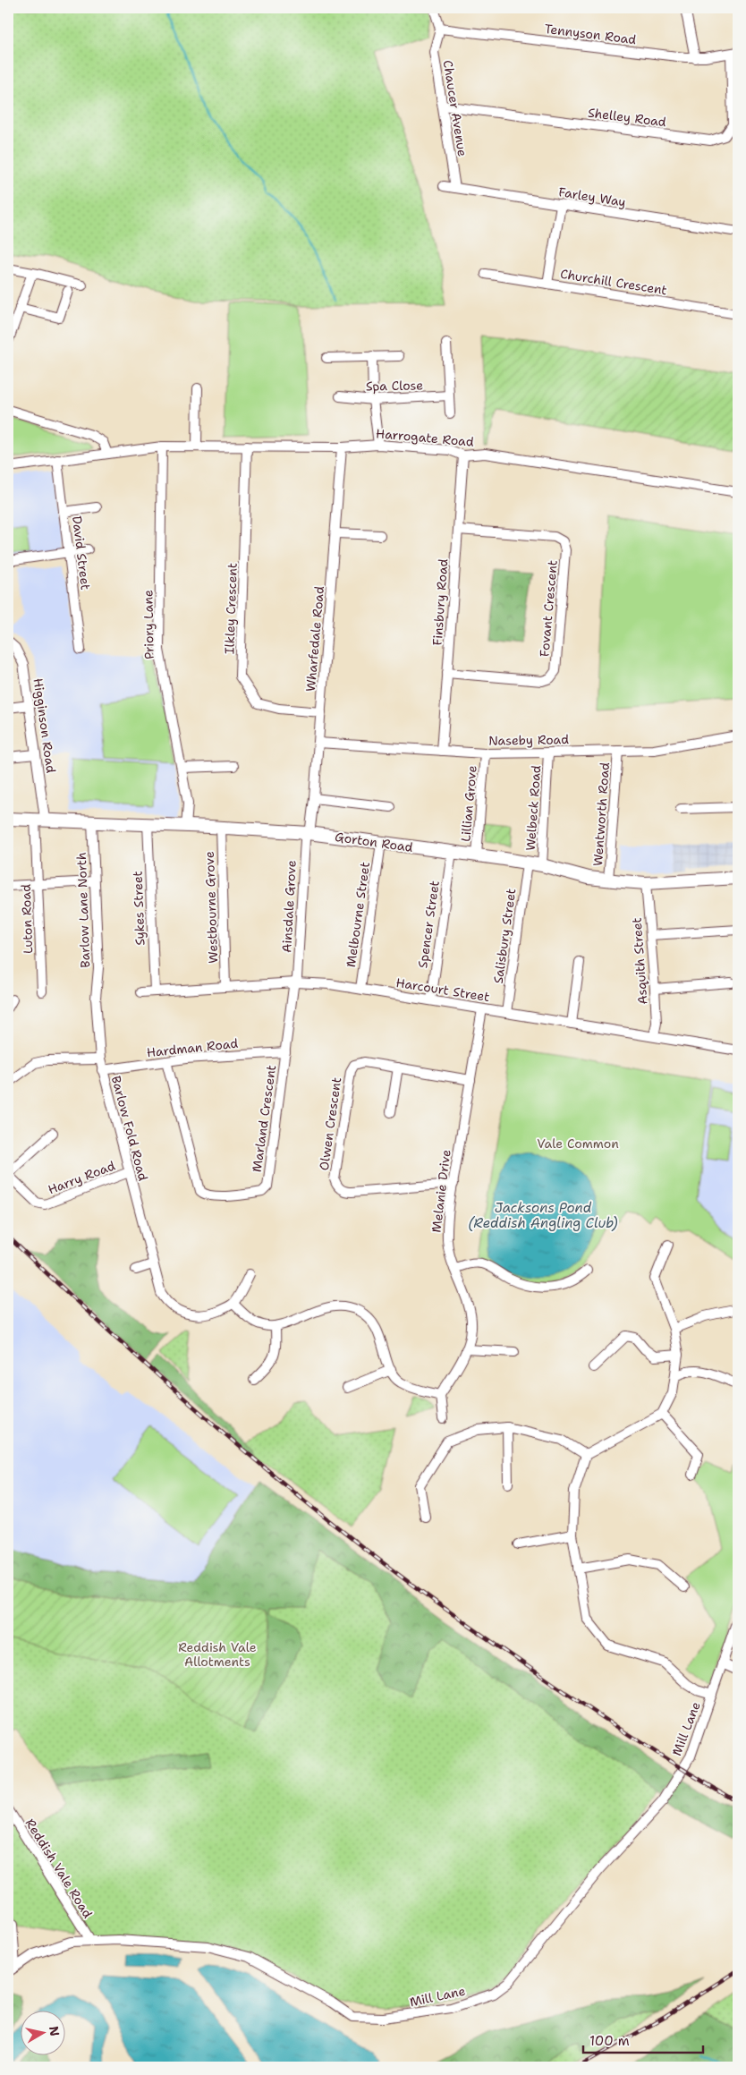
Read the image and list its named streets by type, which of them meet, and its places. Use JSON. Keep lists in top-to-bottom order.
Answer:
{
  "streets": {
    "main road": ["Gorton Road"],
    "street": [
      "Tennyson Road",
      "Chaucer Avenue",
      "Shelley Road",
      "Farley Way",
      "Churchill Crescent",
      "Spa Close",
      "Harrogate Road",
      "David Street",
      "Finsbury Road",
      "Ilkley Crescent",
      "Fovant Crescent",
      "Priory Lane",
      "Wharfedale Road",
      "Higginson Road",
      "Naseby Road",
      "Lillian Grove",
      "Welbeck Road",
      "Wentworth Road",
      "Ainsdale Grove",
      "Westbourne Grove",
      "Sykes Street",
      "Barlow Lane North",
      "Melbourne Street",
      "Luton Road",
      "Spencer Street",
      "Salisbury Street",
      "Asquith Street",
      "Harcourt Street",
      "Hardman Road",
      "Marland Crescent",
      "Olwen Crescent",
      "Barlow Fold Road",
      "Harry Road",
      "Melanie Drive",
      "Mill Lane",
      "Reddish Vale Road"
    ]
  },
  "crossings": [
    ["Tennyson Road", "Chaucer Avenue"],
    ["Tennyson Road", "Shelley Road"],
    ["Chaucer Avenue", "Shelley Road"],
    ["Chaucer Avenue", "Farley Way"],
    ["Harrogate Road", "David Street"],
    ["Harrogate Road", "Finsbury Road"],
    ["Harrogate Road", "Ilkley Crescent"],
    ["Harrogate Road", "Priory Lane"],
    ["Harrogate Road", "Wharfedale Road"],
    ["Finsbury Road", "Fovant Crescent"],
    ["Finsbury Road", "Naseby Road"],
    ["Ilkley Crescent", "Wharfedale Road"],
    ["Priory Lane", "Gorton Road"],
    ["Wharfedale Road", "Naseby Road"],
    ["Wharfedale Road", "Gorton Road"],
    ["Wharfedale Road", "Ainsdale Grove"],
    ["Higginson Road", "Gorton Road"],
    ["Higginson Road", "Luton Road"],
    ["Naseby Road", "Lillian Grove"],
    ["Naseby Road", "Welbeck Road"],
    ["Naseby Road", "Wentworth Road"],
    ["Lillian Grove", "Gorton Road"],
    ["Welbeck Road", "Gorton Road"],
    ["Wentworth Road", "Gorton Road"],
    ["Gorton Road", "Ainsdale Grove"],
    ["Gorton Road", "Westbourne Grove"],
    ["Gorton Road", "Sykes Street"],
    ["Gorton Road", "Barlow Lane North"],
    ["Gorton Road", "Melbourne Street"],
    ["Gorton Road", "Luton Road"],
    ["Gorton Road", "Spencer Street"],
    ["Gorton Road", "Salisbury Street"],
    ["Gorton Road", "Asquith Street"],
    ["Ainsdale Grove", "Harcourt Street"],
    ["Ainsdale Grove", "Marland Crescent"],
    ["Westbourne Grove", "Harcourt Street"],
    ["Sykes Street", "Harcourt Street"],
    ["Barlow Lane North", "Barlow Fold Road"],
    ["Melbourne Street", "Harcourt Street"],
    ["Spencer Street", "Harcourt Street"],
    ["Salisbury Street", "Harcourt Street"],
    ["Asquith Street", "Harcourt Street"],
    ["Harcourt Street", "Marland Crescent"],
    ["Harcourt Street", "Melanie Drive"],
    ["Hardman Road", "Marland Crescent"],
    ["Hardman Road", "Barlow Fold Road"],
    ["Olwen Crescent", "Melanie Drive"],
    ["Barlow Fold Road", "Harry Road"],
    ["Mill Lane", "Reddish Vale Road"]
  ],
  "water": ["Jacksons Pond (Reddish Angling Club)"],
  "parks": ["Vale Common", "Reddish Vale Allotments"],
  "scale_bar": "100 m",
  "north": "right"
}
